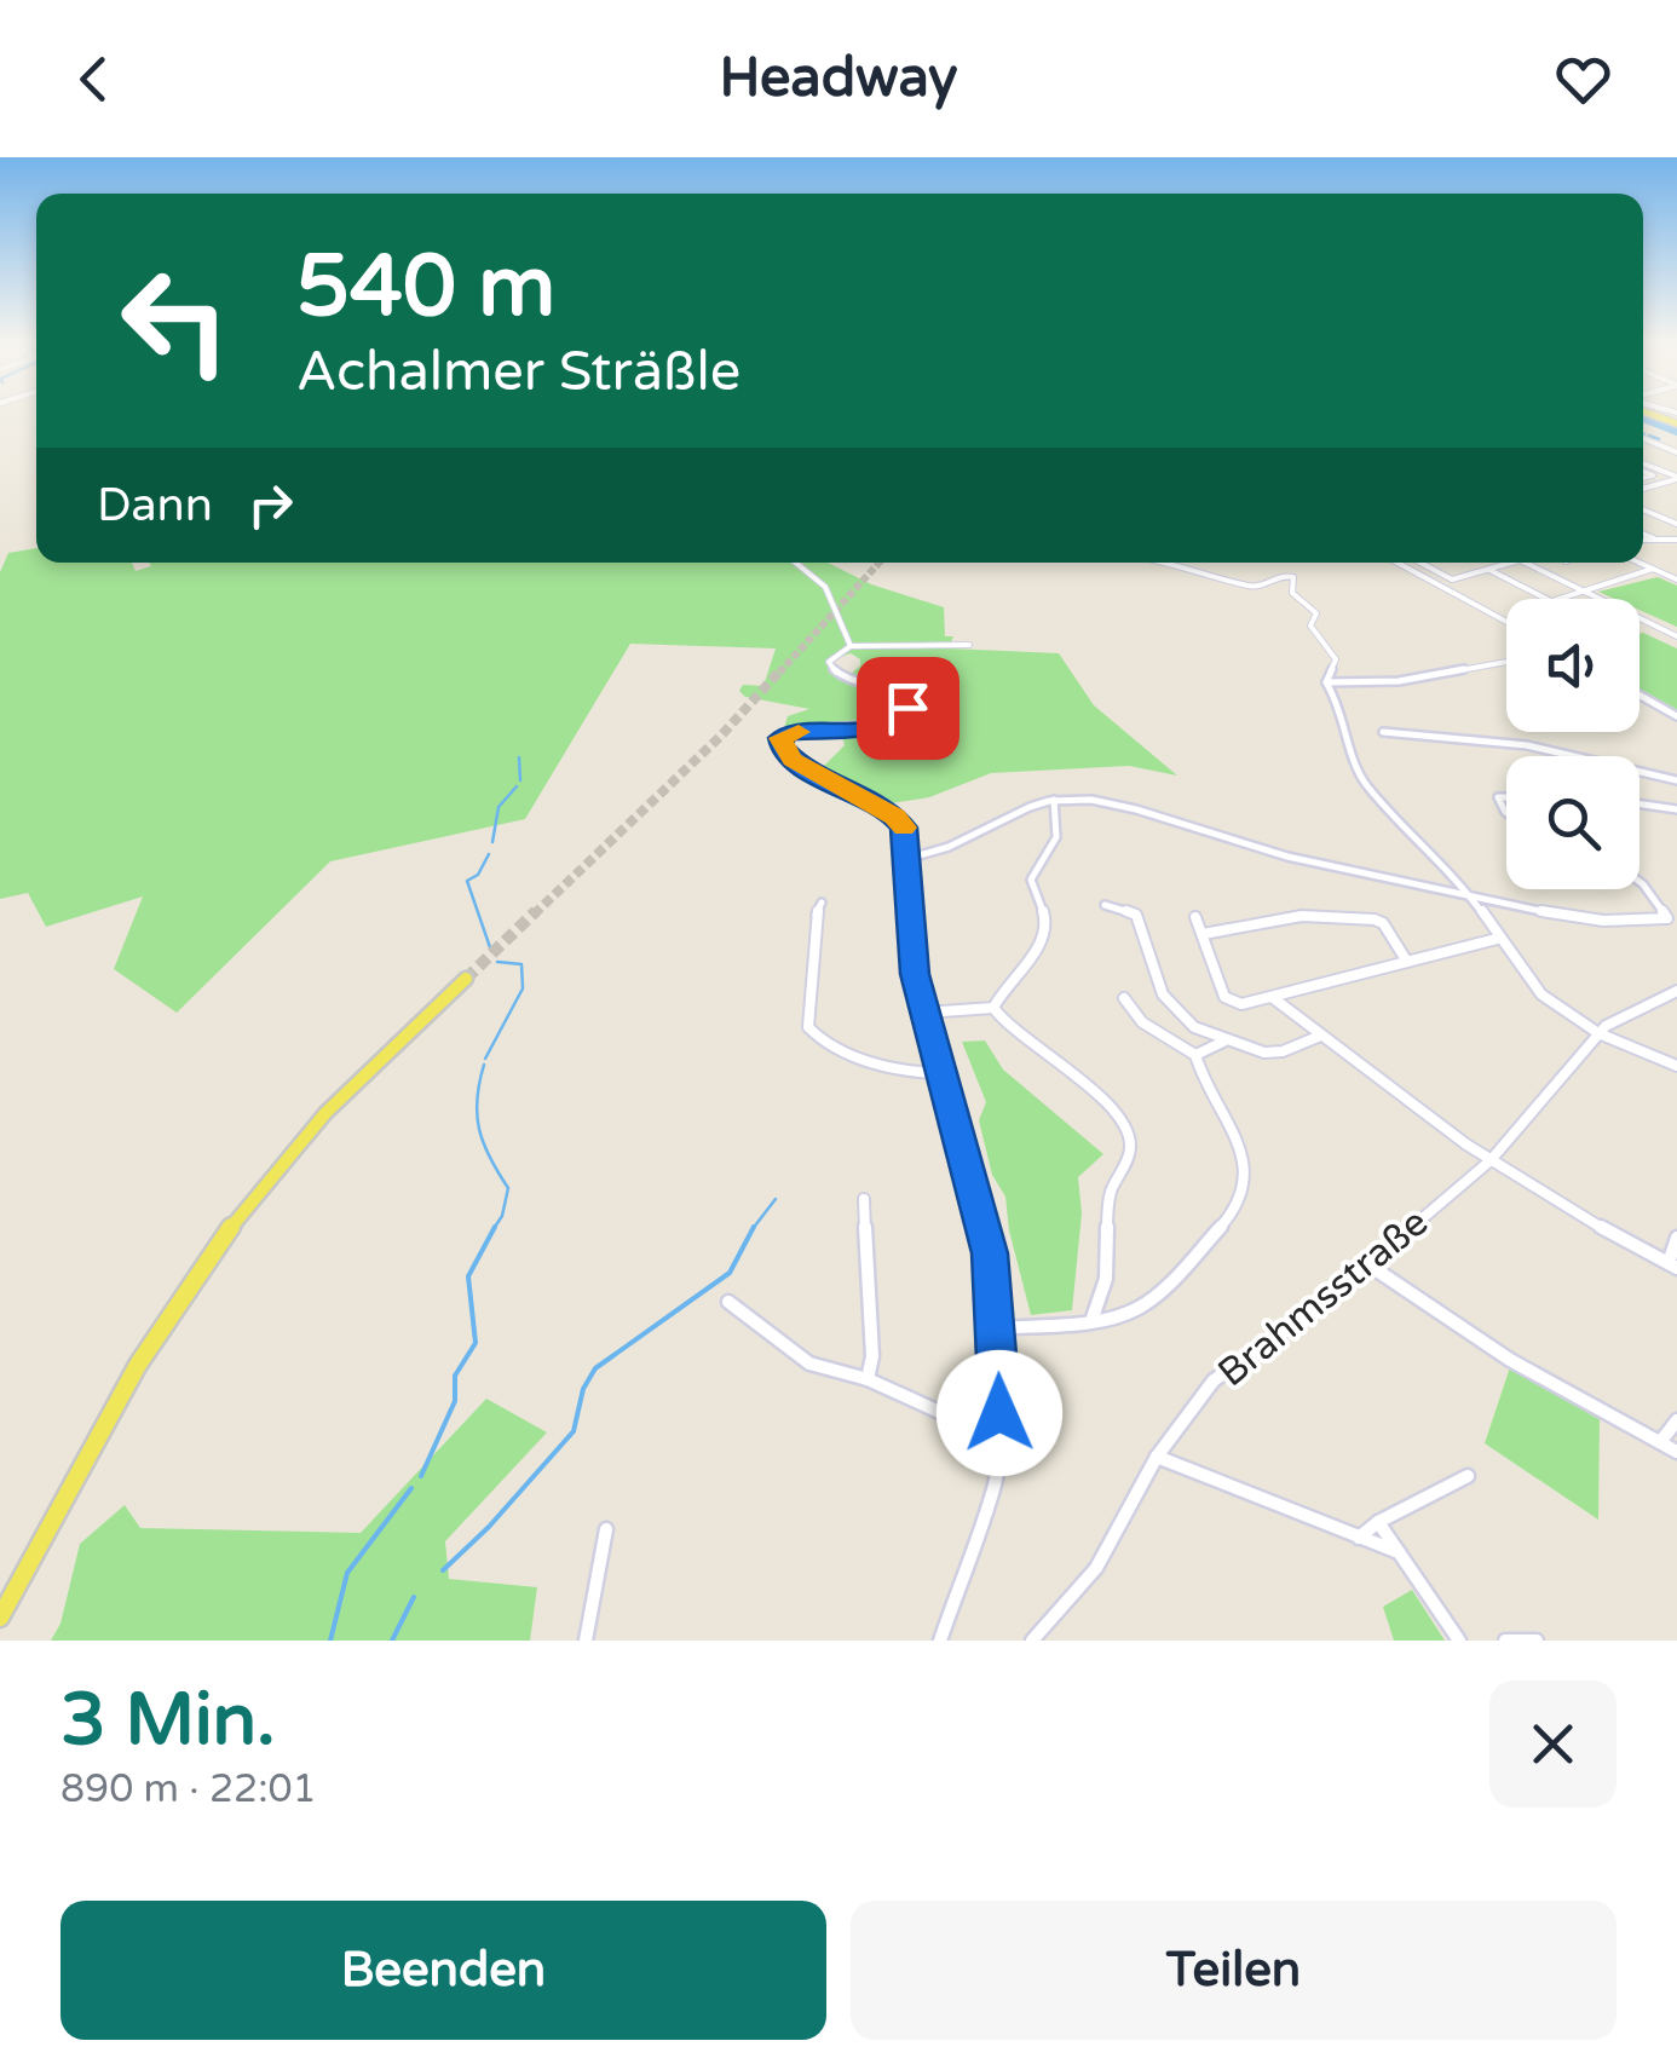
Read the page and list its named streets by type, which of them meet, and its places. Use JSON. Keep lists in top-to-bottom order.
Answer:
{
  "streets": {
    "street": ["Brahmsstraße"]
  },
  "page": {
    "header": "Headway",
    "turn": ["540 m", "Achalmer Sträßle"],
    "then": "Dann",
    "heading": ["3 Min.", "890 m · 22:01"],
    "buttons": ["Beenden", "Teilen"]
  }
}
